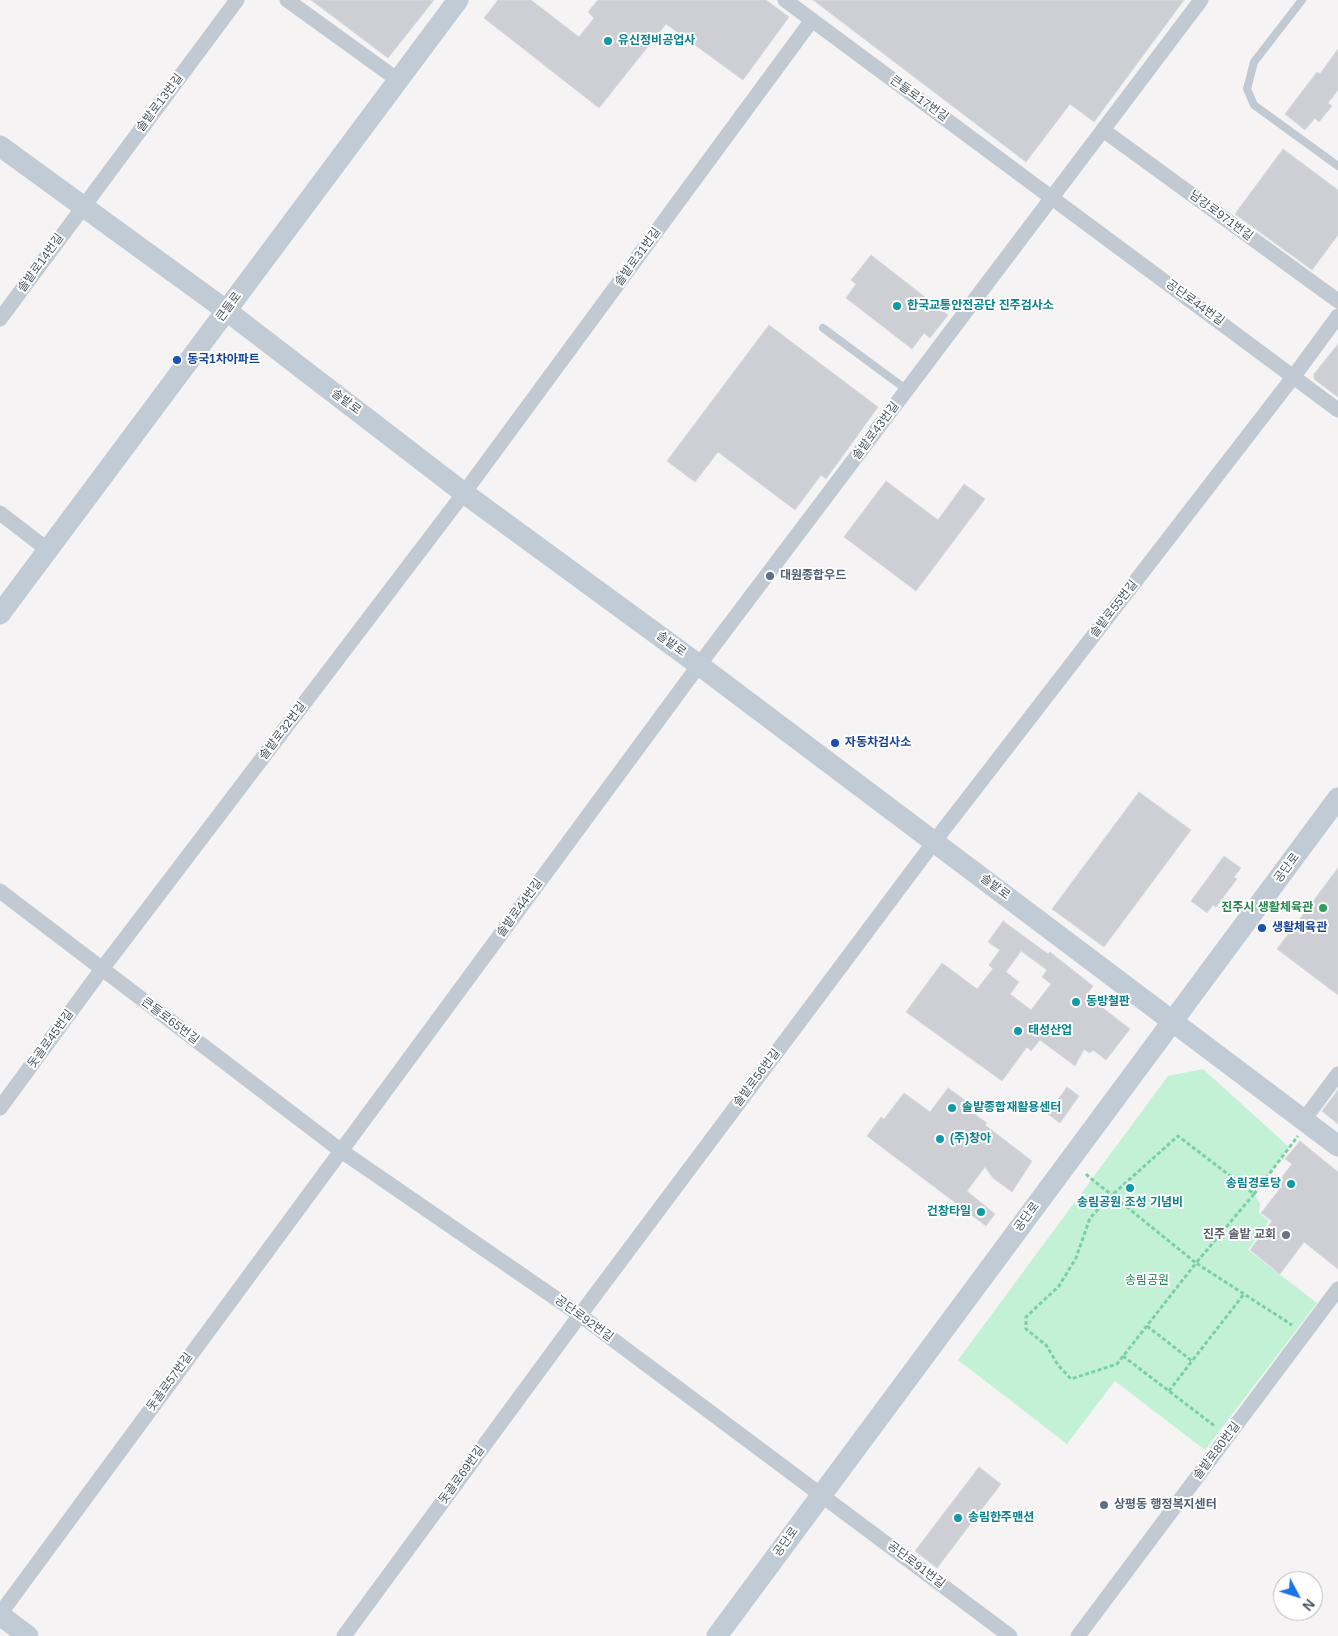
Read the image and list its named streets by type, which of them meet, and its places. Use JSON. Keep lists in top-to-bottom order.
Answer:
{
  "streets": {
    "street": [
      "큰들로17번길",
      "솔밭로13번길",
      "남강로971번길",
      "솔밭로31번길",
      "솔밭로14번길",
      "공단로44번길",
      "큰들로",
      "솔밭로",
      "솔밭로43번길",
      "솔밭로55번길",
      "솔밭로32번길",
      "공단로",
      "솔밭로44번길",
      "큰들로65번길",
      "돗골로45번길",
      "솔밭로56번길",
      "공단로92번길",
      "돗골로57번길",
      "솔밭로80번길",
      "돗골로69번길",
      "공단로91번길"
    ]
  },
  "crossings": [
    ["큰들로17번길", "솔밭로31번길"],
    ["큰들로17번길", "공단로44번길"],
    ["큰들로17번길", "솔밭로43번길"],
    ["솔밭로13번길", "솔밭로14번길"],
    ["솔밭로13번길", "솔밭로"],
    ["솔밭로31번길", "솔밭로"],
    ["솔밭로31번길", "솔밭로32번길"],
    ["솔밭로14번길", "솔밭로"],
    ["공단로44번길", "솔밭로43번길"],
    ["공단로44번길", "솔밭로55번길"],
    ["큰들로", "솔밭로"],
    ["솔밭로", "솔밭로43번길"],
    ["솔밭로", "솔밭로55번길"],
    ["솔밭로", "솔밭로32번길"],
    ["솔밭로", "공단로"],
    ["솔밭로", "솔밭로44번길"],
    ["솔밭로", "솔밭로56번길"],
    ["솔밭로43번길", "솔밭로44번길"],
    ["솔밭로55번길", "솔밭로56번길"],
    ["솔밭로32번길", "큰들로65번길"],
    ["솔밭로32번길", "돗골로45번길"],
    ["공단로", "공단로92번길"],
    ["공단로", "공단로91번길"],
    ["솔밭로44번길", "큰들로65번길"],
    ["솔밭로44번길", "공단로92번길"],
    ["솔밭로44번길", "돗골로57번길"],
    ["큰들로65번길", "돗골로45번길"],
    ["큰들로65번길", "공단로92번길"],
    ["큰들로65번길", "돗골로57번길"],
    ["솔밭로56번길", "공단로92번길"],
    ["솔밭로56번길", "돗골로69번길"],
    ["공단로92번길", "돗골로57번길"],
    ["공단로92번길", "돗골로69번길"],
    ["공단로92번길", "공단로91번길"]
  ],
  "parks": ["송림공원"],
  "places": [
    "유신정비공업사",
    "한국교통안전공단 진주검사소",
    "동국1차아파트",
    "대원종합우드",
    "자동차검사소",
    "진주시 생활체육관",
    "생활체육관",
    "동방철판",
    "태성산업",
    "솔밭종합재활용센터",
    "(주)창아",
    "송림경로당",
    "송림공원 조성 기념비",
    "건창타일",
    "진주 솔밭 교회",
    "상평동 행정복지센터",
    "송림한주맨션"
  ],
  "north": "bottom right"
}
